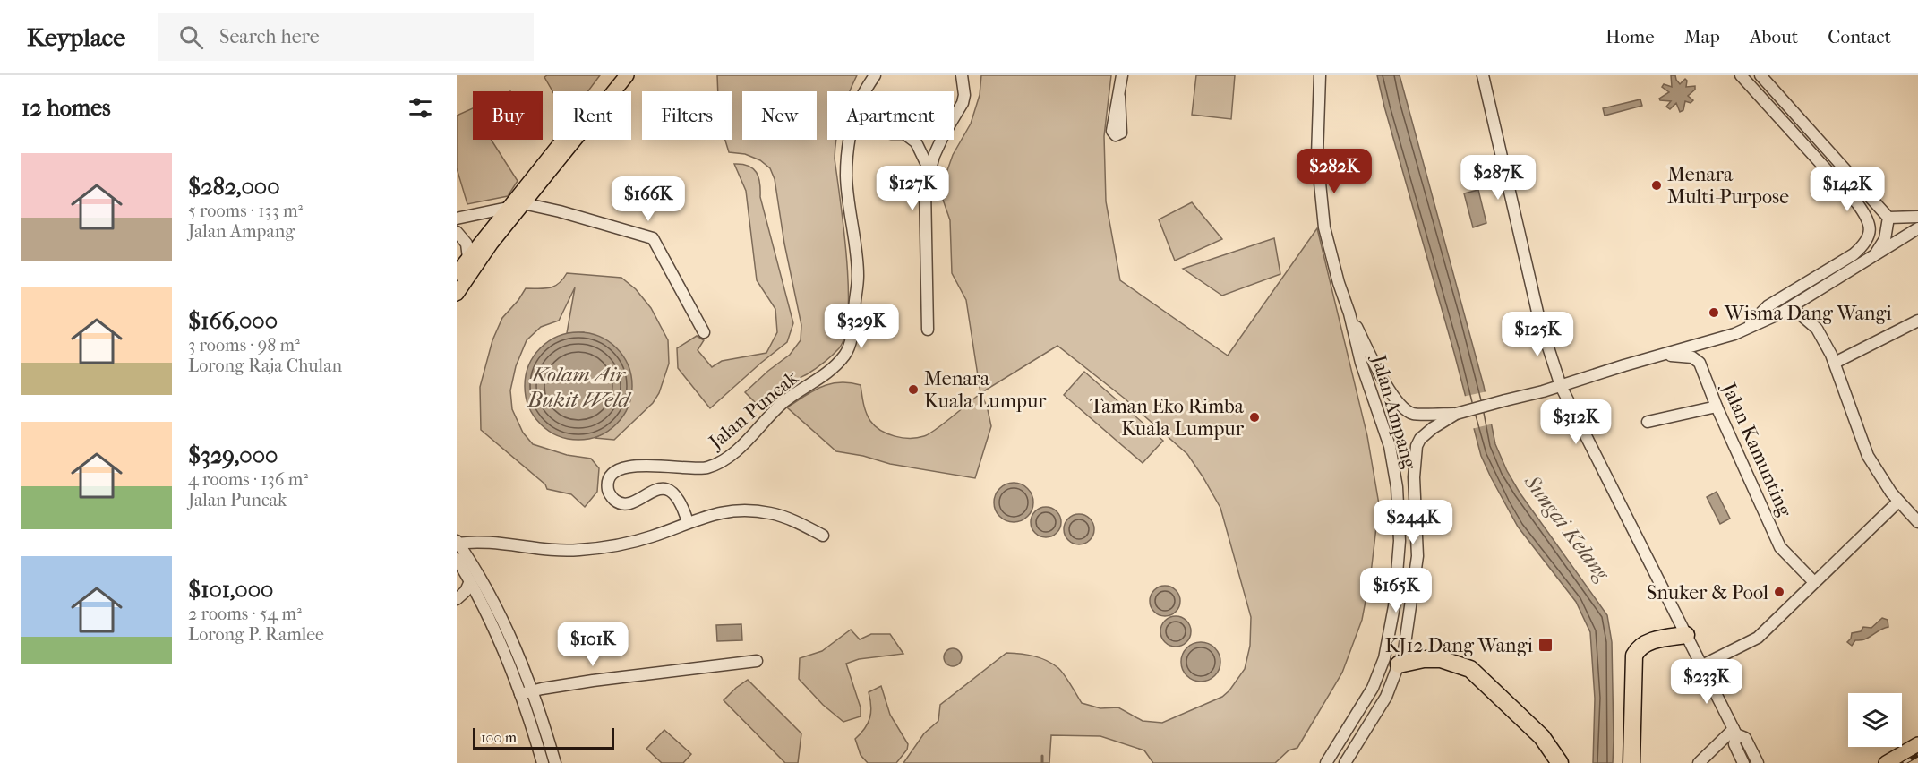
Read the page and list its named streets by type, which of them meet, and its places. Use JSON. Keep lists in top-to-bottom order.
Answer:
{
  "streets": {
    "street": ["Jalan Puncak", "Jalan Ampang", "Jalan Kamunting"]
  },
  "water": ["Kolam Air Bukit Weld", "Sungai Kelang"],
  "places": {
    "other": [
      "Menara Multi-Purpose",
      "Wisma Dang Wangi",
      "Menara Kuala Lumpur",
      "Taman Eko Rimba Kuala Lumpur",
      "Snuker & Pool"
    ],
    "transit": ["KJ12 Dang Wangi"]
  },
  "scale_bar": "100 m",
  "page": {
    "header": "Keyplace",
    "search": "Search here",
    "nav": [
      "Home",
      "Map",
      "About",
      "Contact"
    ],
    "heading": "12 homes",
    "chip": [
      "Buy",
      "Rent",
      "Filters",
      "New",
      "Apartment"
    ],
    "list": [
      {
        "name": "$282,000",
        "note": "5 rooms · 133 m² · Jalan Ampang"
      },
      {
        "name": "$166,000",
        "note": "3 rooms · 98 m² · Lorong Raja Chulan"
      },
      {
        "name": "$329,000",
        "note": "4 rooms · 136 m² · Jalan Puncak"
      },
      {
        "name": "$101,000",
        "note": "2 rooms · 54 m² · Lorong P. Ramlee"
      }
    ],
    "price": [
      "$282K",
      "$287K",
      "$127K",
      "$142K",
      "$166K",
      "$329K",
      "$125K",
      "$312K",
      "$244K",
      "$165K",
      "$101K",
      "$233K"
    ],
    "scale": "100 m"
  }
}
